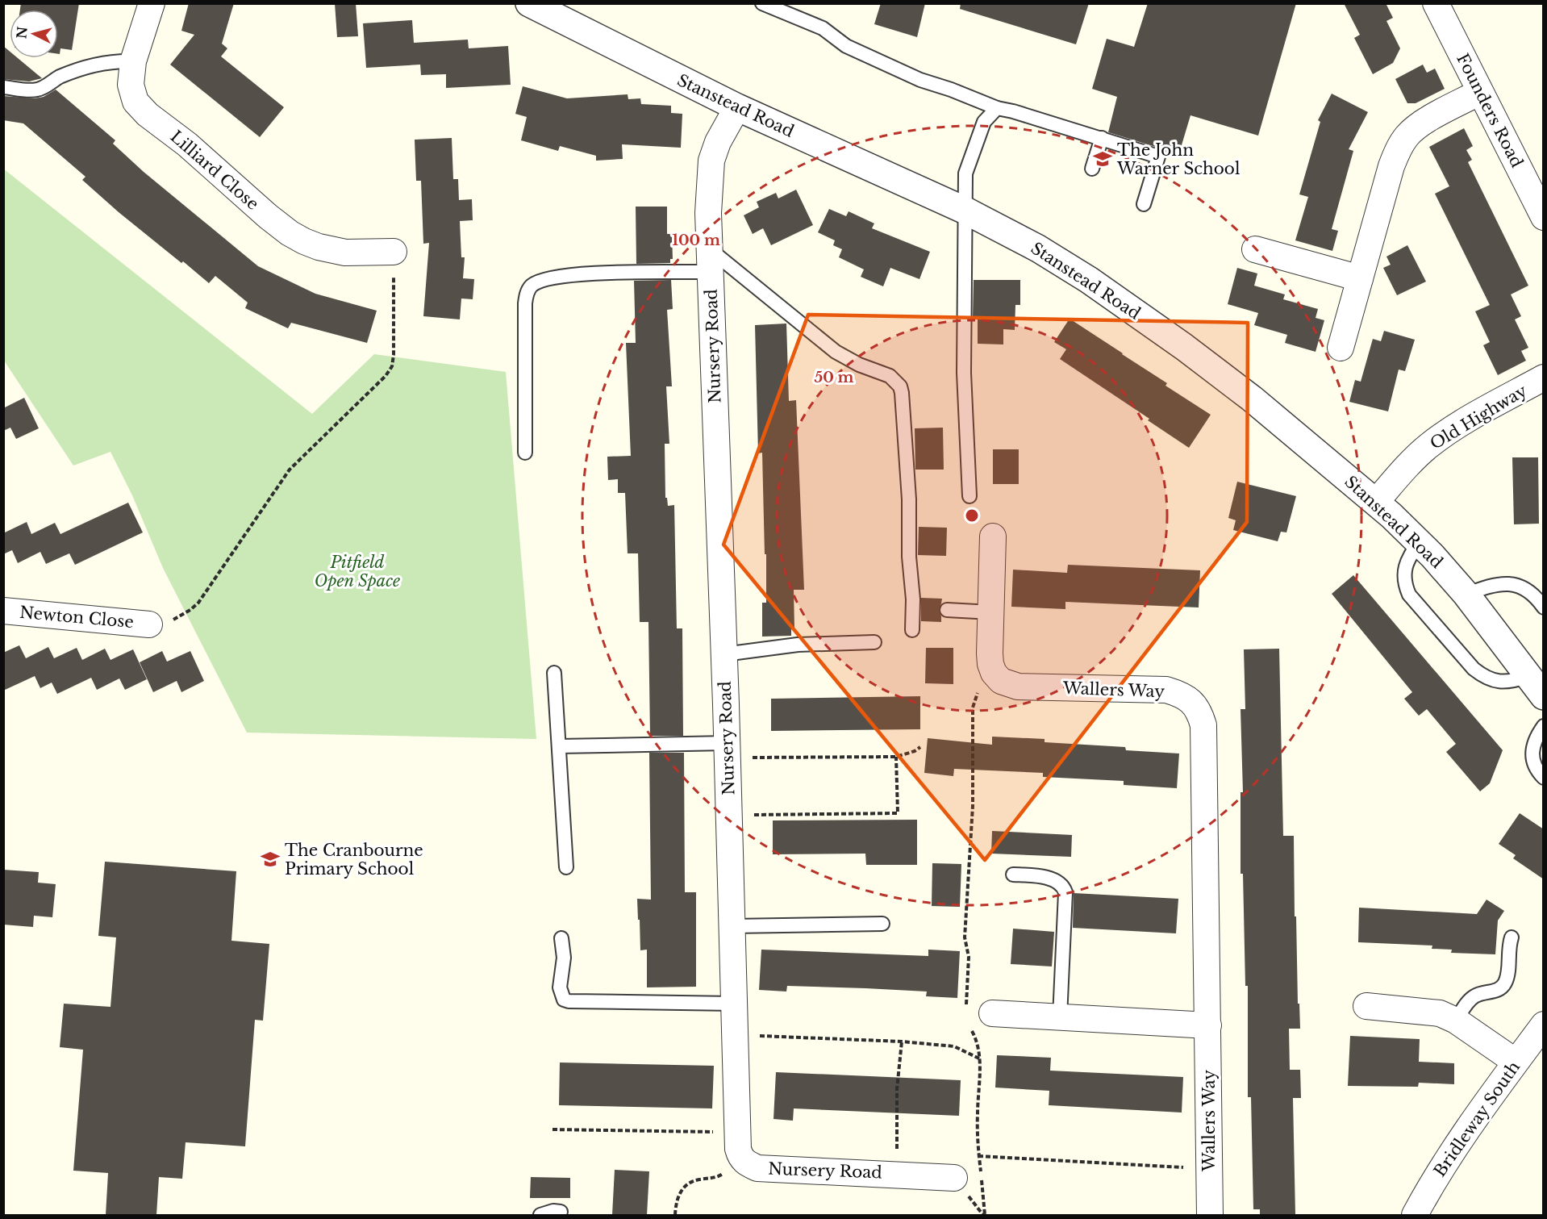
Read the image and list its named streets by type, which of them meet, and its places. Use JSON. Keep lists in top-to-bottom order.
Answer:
{
  "streets": {
    "street": [
      "Stanstead Road",
      "Founders Road",
      "Lilliard Close",
      "Nursery Road",
      "Old Highway",
      "Newton Close",
      "Wallers Way",
      "Bridleway South"
    ]
  },
  "crossings": [
    ["Stanstead Road", "Nursery Road"],
    ["Stanstead Road", "Old Highway"]
  ],
  "parks": ["Pitfield Open Space"],
  "places": {
    "school or university": ["The John Warner School", "The Cranbourne Primary School"]
  },
  "north": "left",
  "rings": ["100 m", "50 m"]
}
